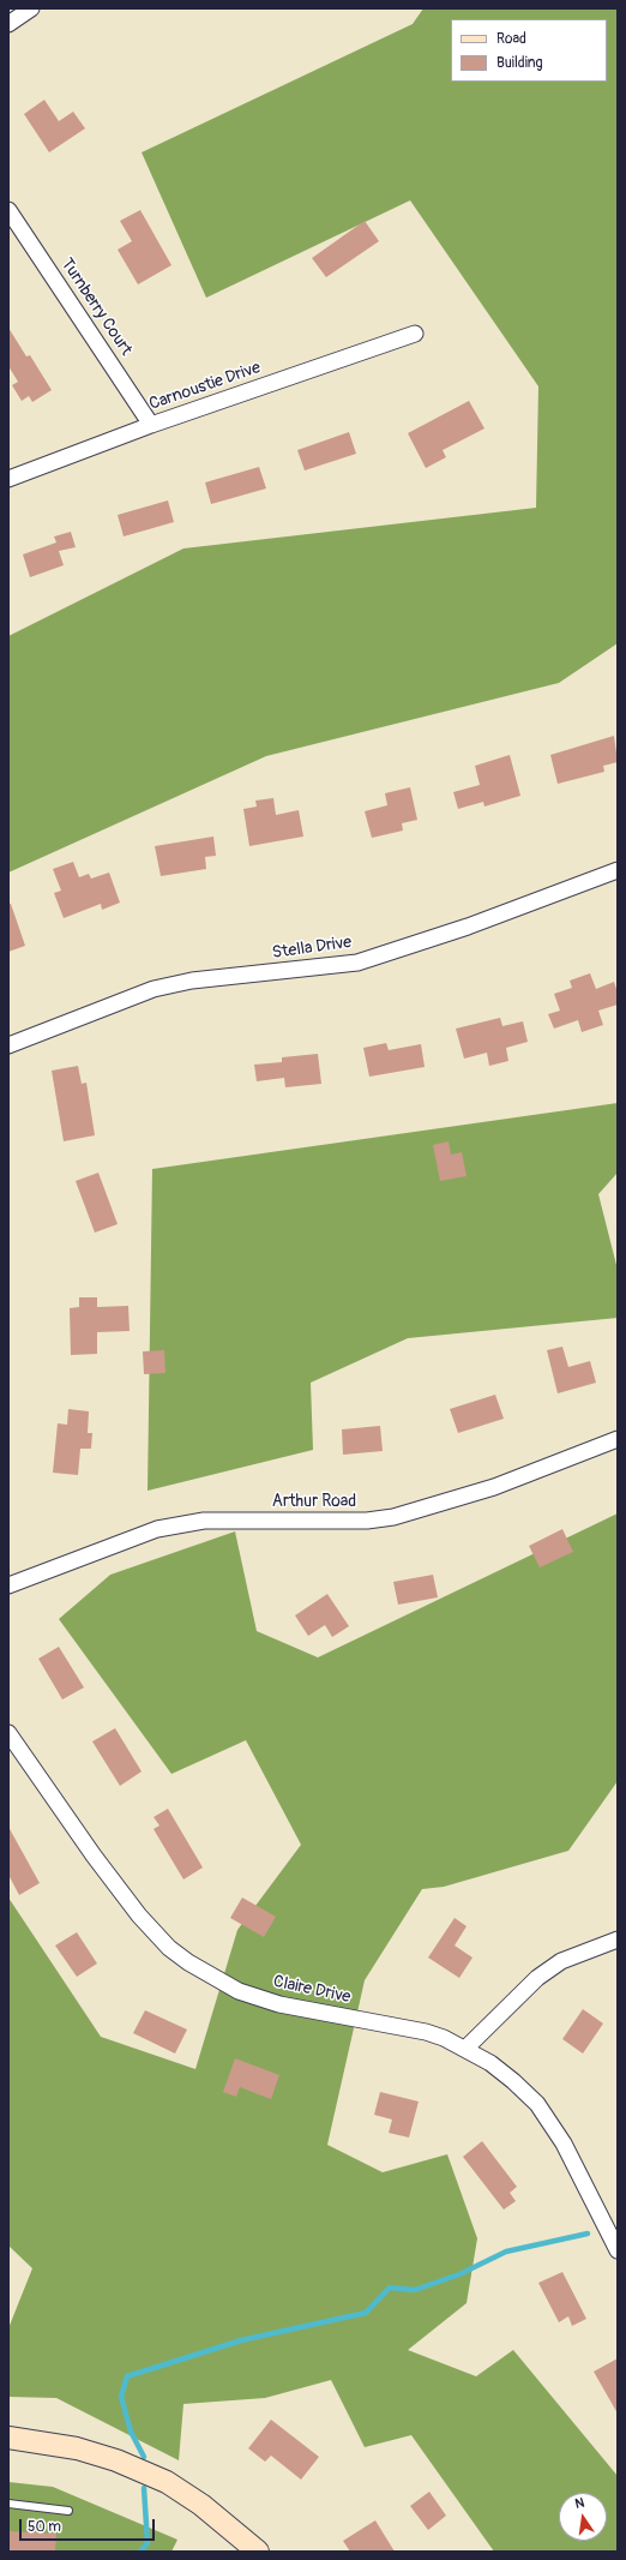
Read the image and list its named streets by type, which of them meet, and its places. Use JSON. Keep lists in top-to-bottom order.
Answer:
{
  "streets": {
    "street": [
      "Turnberry Court",
      "Carnoustie Drive",
      "Stella Drive",
      "Arthur Road",
      "Claire Drive"
    ]
  },
  "crossings": [
    ["Turnberry Court", "Carnoustie Drive"]
  ],
  "legend": ["Road", "Building"],
  "scale_bar": "50 m",
  "north": "top"
}
